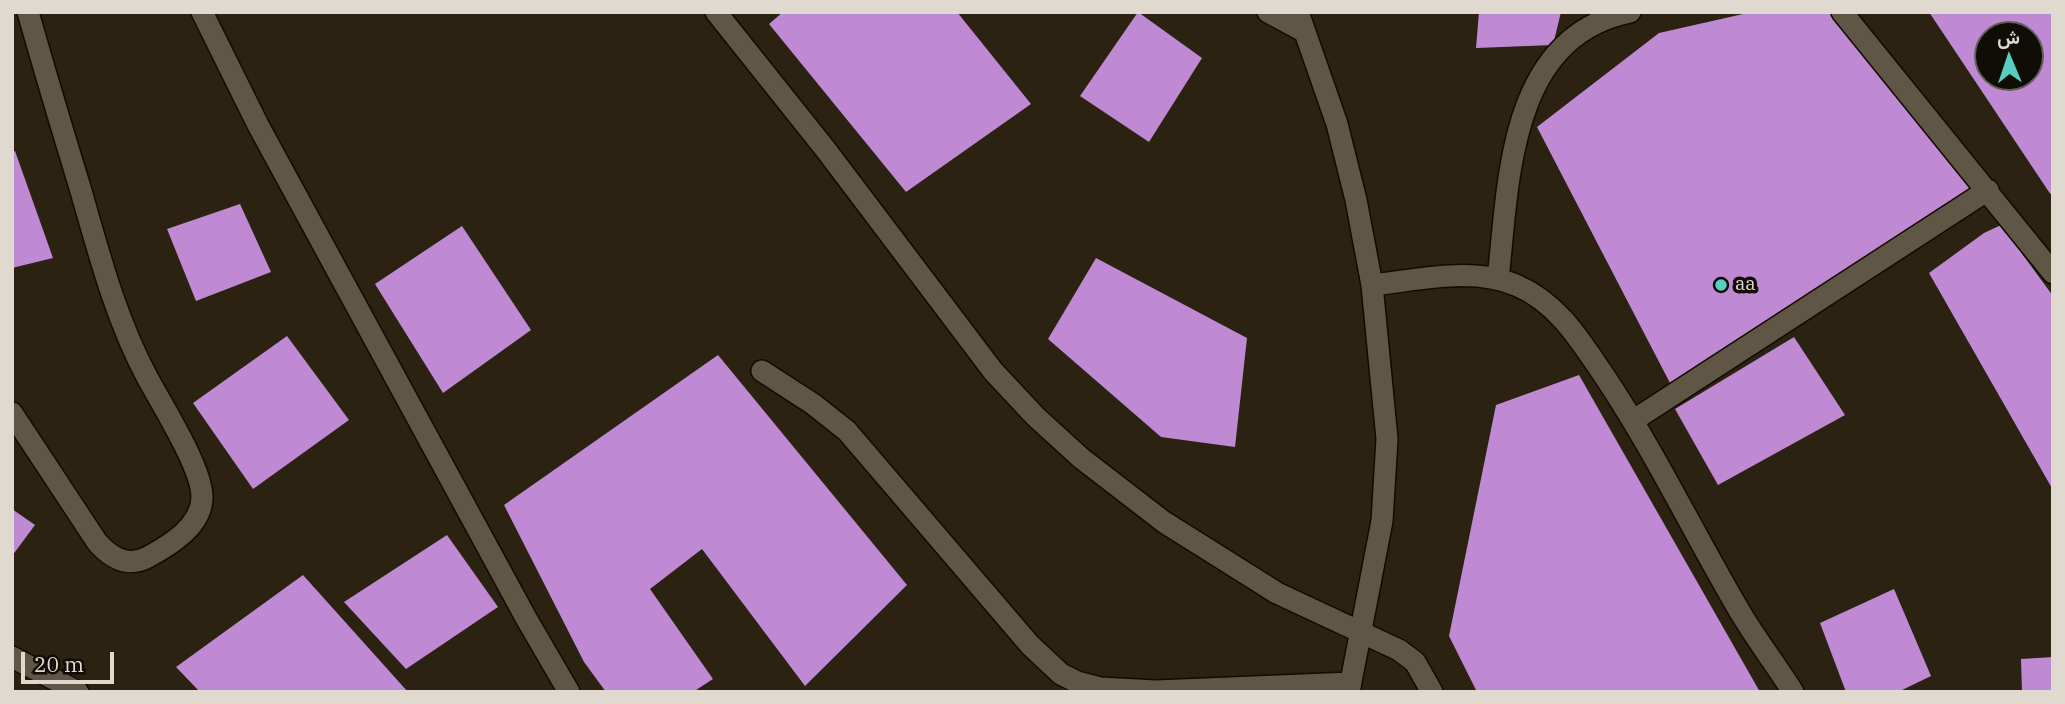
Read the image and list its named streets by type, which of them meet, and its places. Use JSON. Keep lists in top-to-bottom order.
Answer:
{
  "places": ["aa"],
  "scale_bar": "20 m",
  "north": "top"
}
